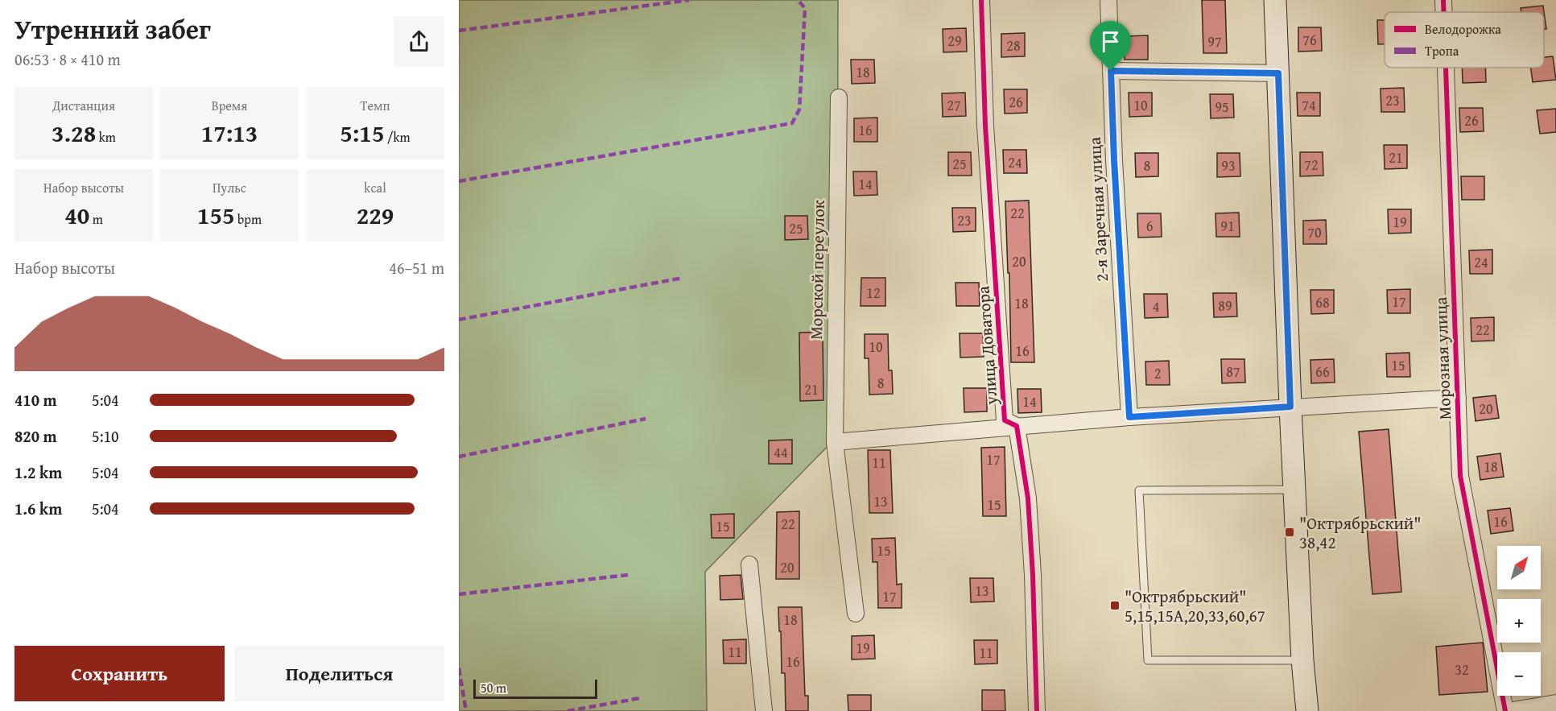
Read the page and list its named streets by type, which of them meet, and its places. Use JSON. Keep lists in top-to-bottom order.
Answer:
{
  "streets": {
    "street": [
      "2-я Заречная улица",
      "Морской переулок",
      "улица Доватора",
      "Морозная улица"
    ]
  },
  "places": {
    "transit": ["\"Октрябрьский\" 38,42", "\"Октрябрьский\" 5,15,15А,20,33,60,67"]
  },
  "house_numbers": [
    "76",
    "29",
    "97",
    "28",
    "18",
    "23",
    "26",
    "27",
    "10",
    "74",
    "95",
    "26",
    "16",
    "21",
    "24",
    "25",
    "72",
    "8",
    "93",
    "14",
    "22",
    "23",
    "19",
    "6",
    "91",
    "25",
    "70",
    "20",
    "24",
    "12",
    "17",
    "68",
    "18",
    "89",
    "4",
    "22",
    "10",
    "16",
    "15",
    "87",
    "66",
    "2",
    "8",
    "21",
    "14",
    "20",
    "44",
    "17",
    "11",
    "18",
    "13",
    "15",
    "16",
    "22",
    "15",
    "15",
    "20",
    "13",
    "17",
    "18",
    "19",
    "11",
    "11",
    "16",
    "32"
  ],
  "legend": ["Велодорожка", "Тропа"],
  "scale_bar": "50 m",
  "north": "top right",
  "page": {
    "heading": ["Утренний забег", "06:53 · 8 × 410 m"],
    "stats": [
      ["Дистанция", "3.28 km"],
      ["Время", "17:13"],
      ["Темп", "5:15 /km"],
      ["Набор высоты", "40 m"],
      ["Пульс", "155 bpm"],
      ["kcal", "229"]
    ],
    "chart": ["Набор высоты", "46–51 m"],
    "list": [
      {
        "name": "410 m",
        "note": "5:04"
      },
      {
        "name": "820 m",
        "note": "5:10"
      },
      {
        "name": "1.2 km",
        "note": "5:04"
      },
      {
        "name": "1.6 km",
        "note": "5:04"
      }
    ],
    "map_buttons": ["+", "−"],
    "buttons": ["Сохранить", "Поделиться"],
    "scale": "50 m"
  }
}
